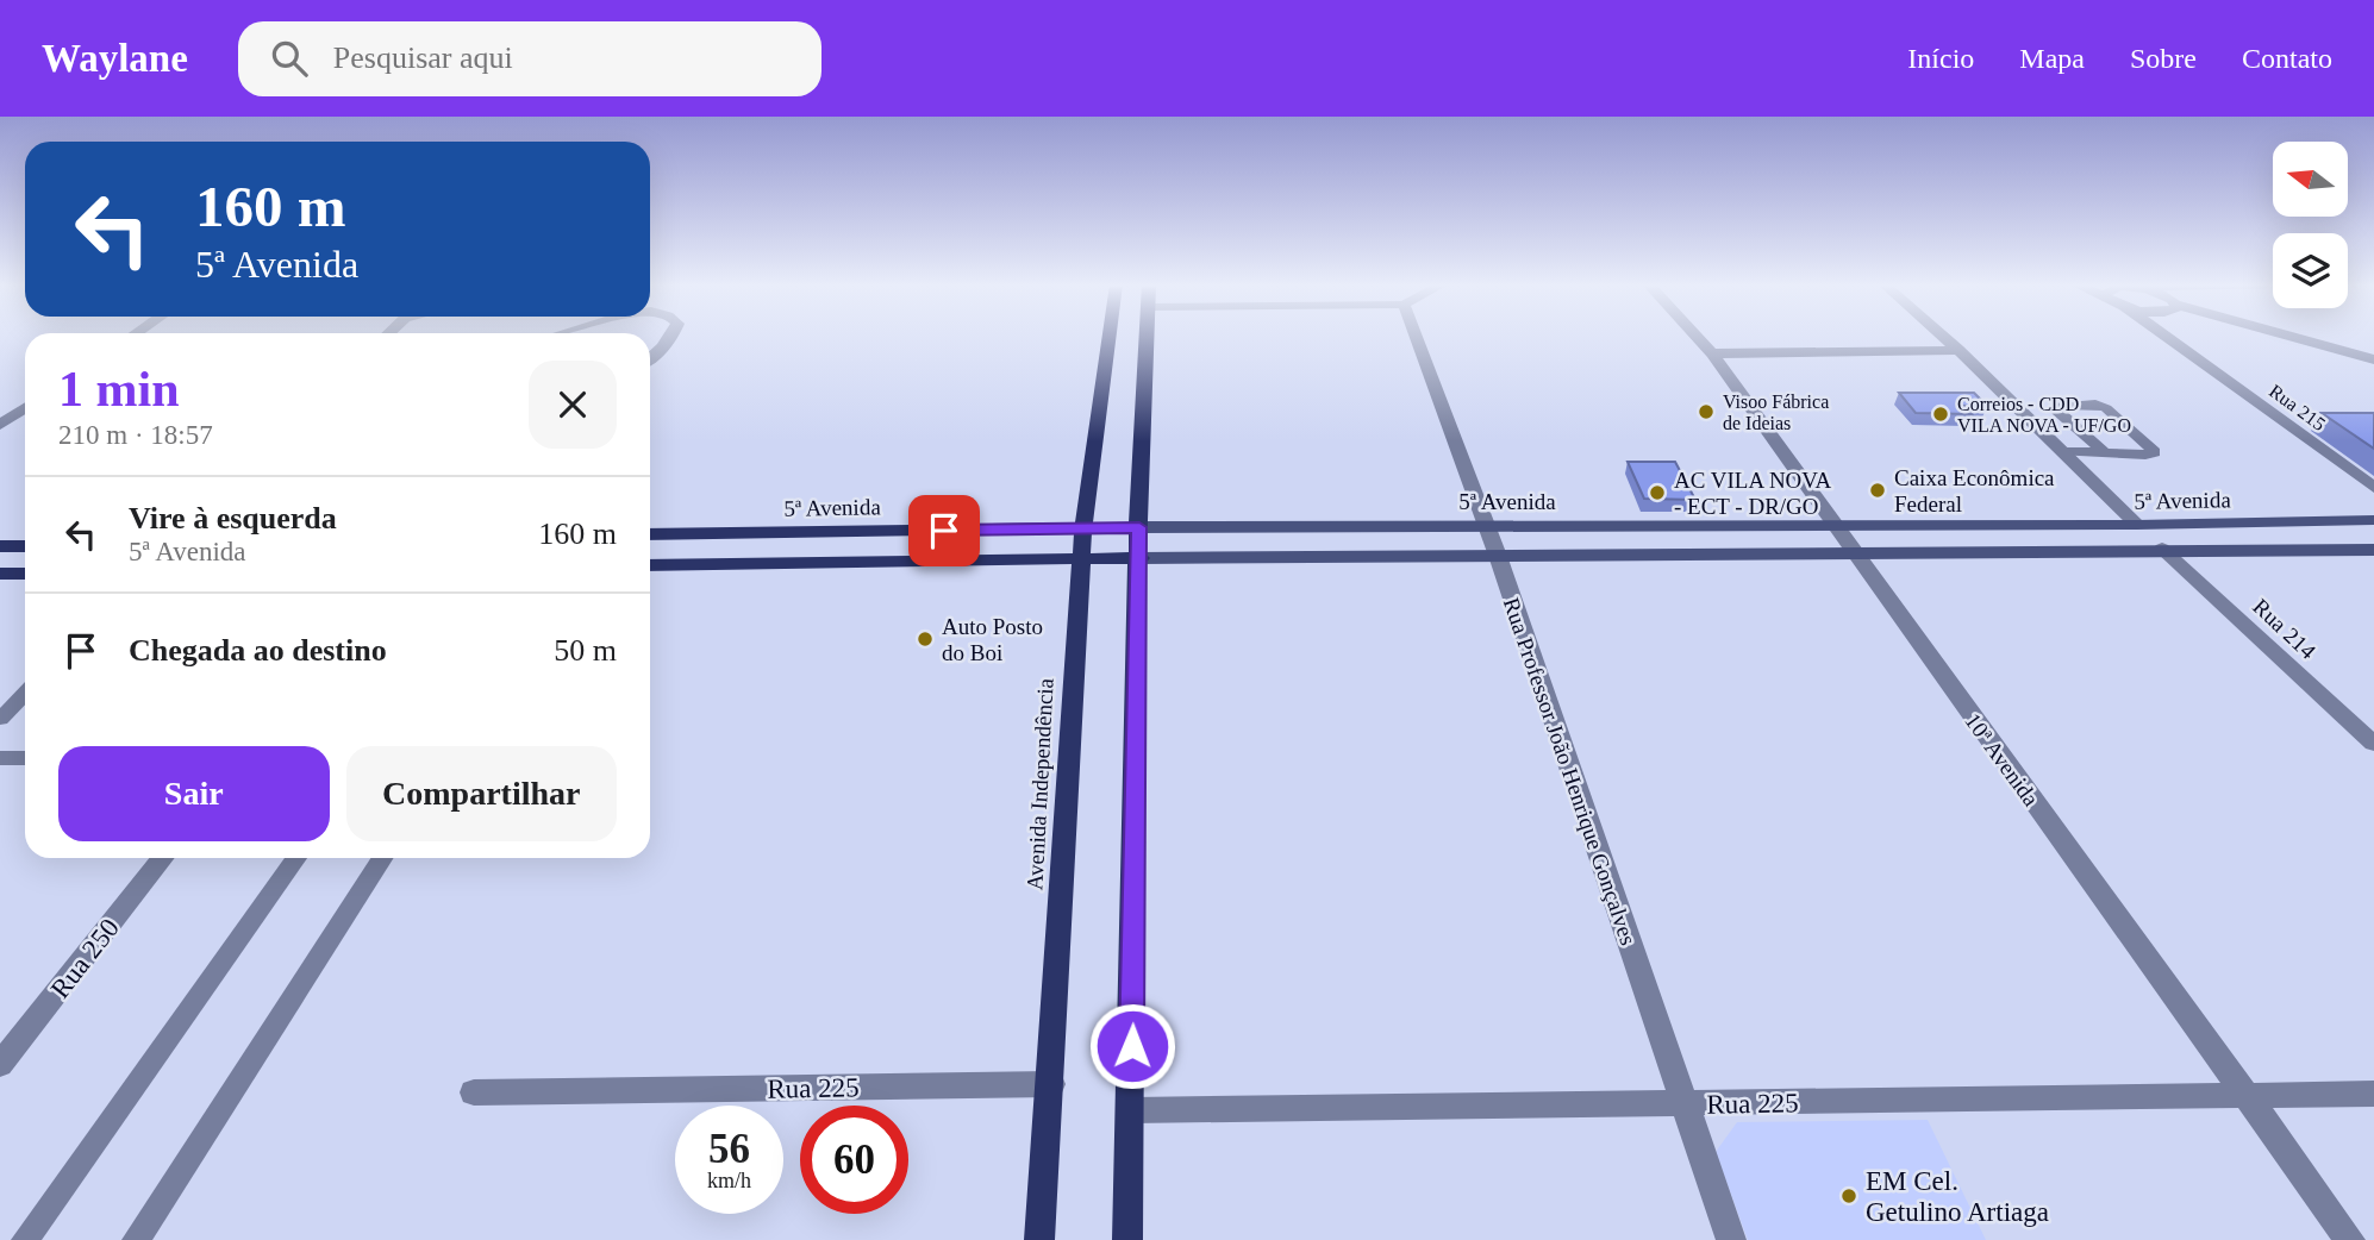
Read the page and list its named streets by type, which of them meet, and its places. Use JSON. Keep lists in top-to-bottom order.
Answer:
{
  "streets": {
    "main road": ["5ª Avenida", "Avenida Independência"],
    "street": [
      "Rua 215",
      "Rua 214",
      "10ª Avenida",
      "Rua Professor João Henrique Gonçalves",
      "Rua 250",
      "Rua 225"
    ]
  },
  "crossings": [
    ["5ª Avenida", "10ª Avenida"],
    ["5ª Avenida", "Rua Professor João Henrique Gonçalves"],
    ["5ª Avenida", "Avenida Independência"],
    ["10ª Avenida", "Rua 225"],
    ["Rua Professor João Henrique Gonçalves", "Rua 225"],
    ["Avenida Independência", "Rua 225"]
  ],
  "places": [
    "Visoo Fábrica de Ideias",
    "Correios - CDD VILA NOVA - UF/GO",
    "Caixa Econômica Federal",
    "AC VILA NOVA - ECT - DR/GO",
    "Auto Posto do Boi",
    "EM Cel. Getulino Artiaga"
  ],
  "north": "left",
  "page": {
    "header": "Waylane",
    "search": "Pesquisar aqui",
    "nav": [
      "Início",
      "Mapa",
      "Sobre",
      "Contato"
    ],
    "turn": ["160 m", "5ª Avenida"],
    "heading": ["1 min", "210 m · 18:57"],
    "list": [
      {
        "name": "Vire à esquerda",
        "note": "5ª Avenida",
        "value": "160 m"
      },
      {
        "name": "Chegada ao destino",
        "value": "50 m"
      }
    ],
    "buttons": ["Sair", "Compartilhar"],
    "speed": "56 km/h",
    "limit": "60"
  }
}
